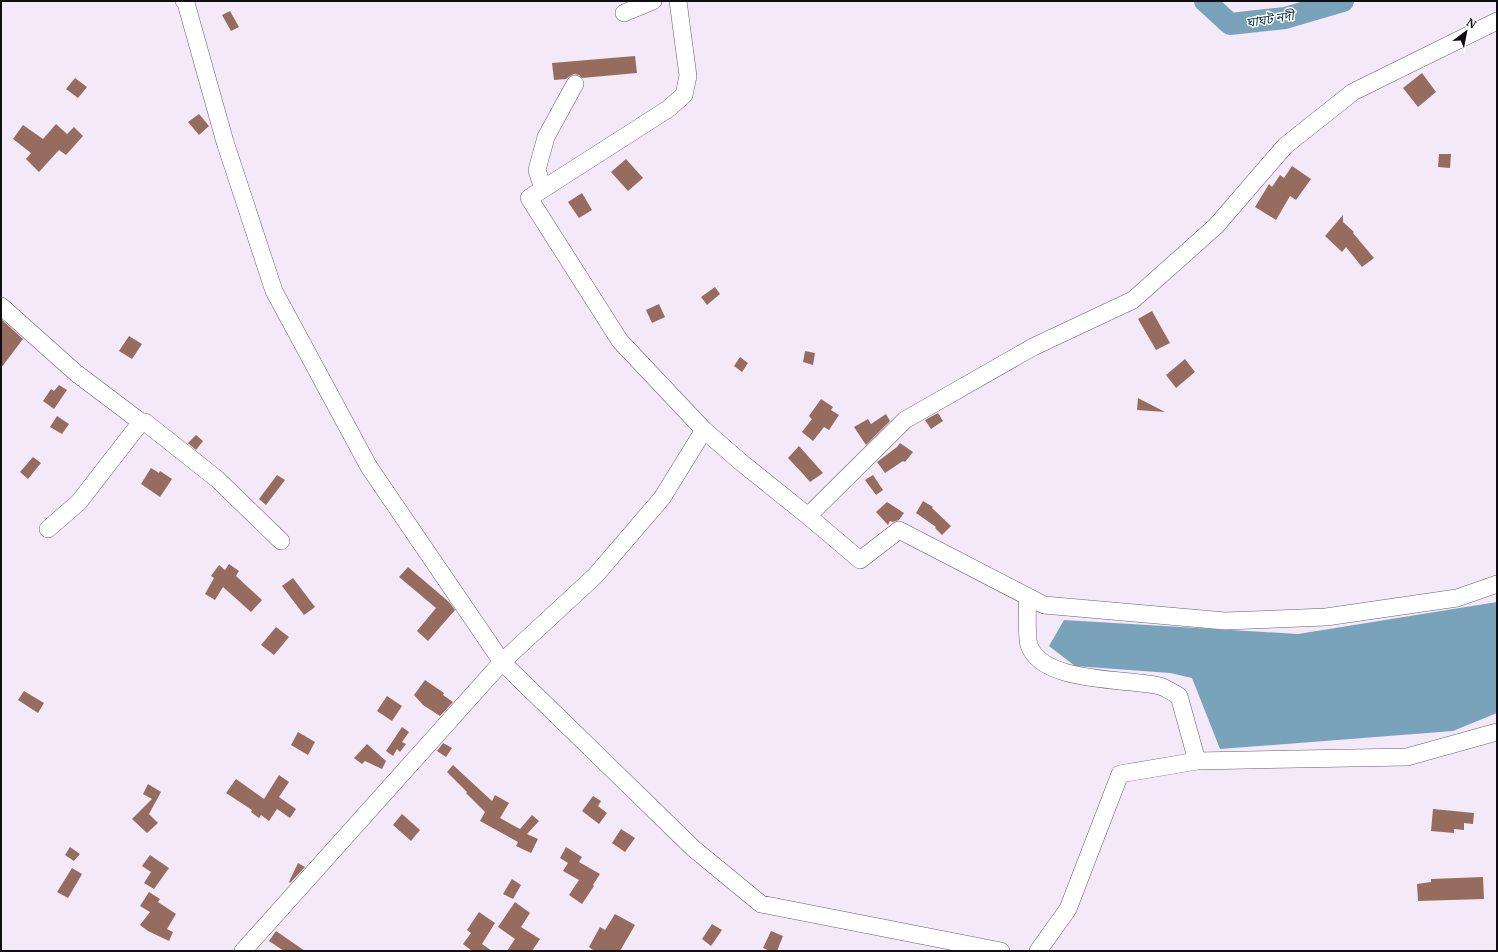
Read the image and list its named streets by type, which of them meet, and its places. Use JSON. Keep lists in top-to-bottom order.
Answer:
{
  "water": ["ঘাঘট নদী"],
  "north": "top right"
}
